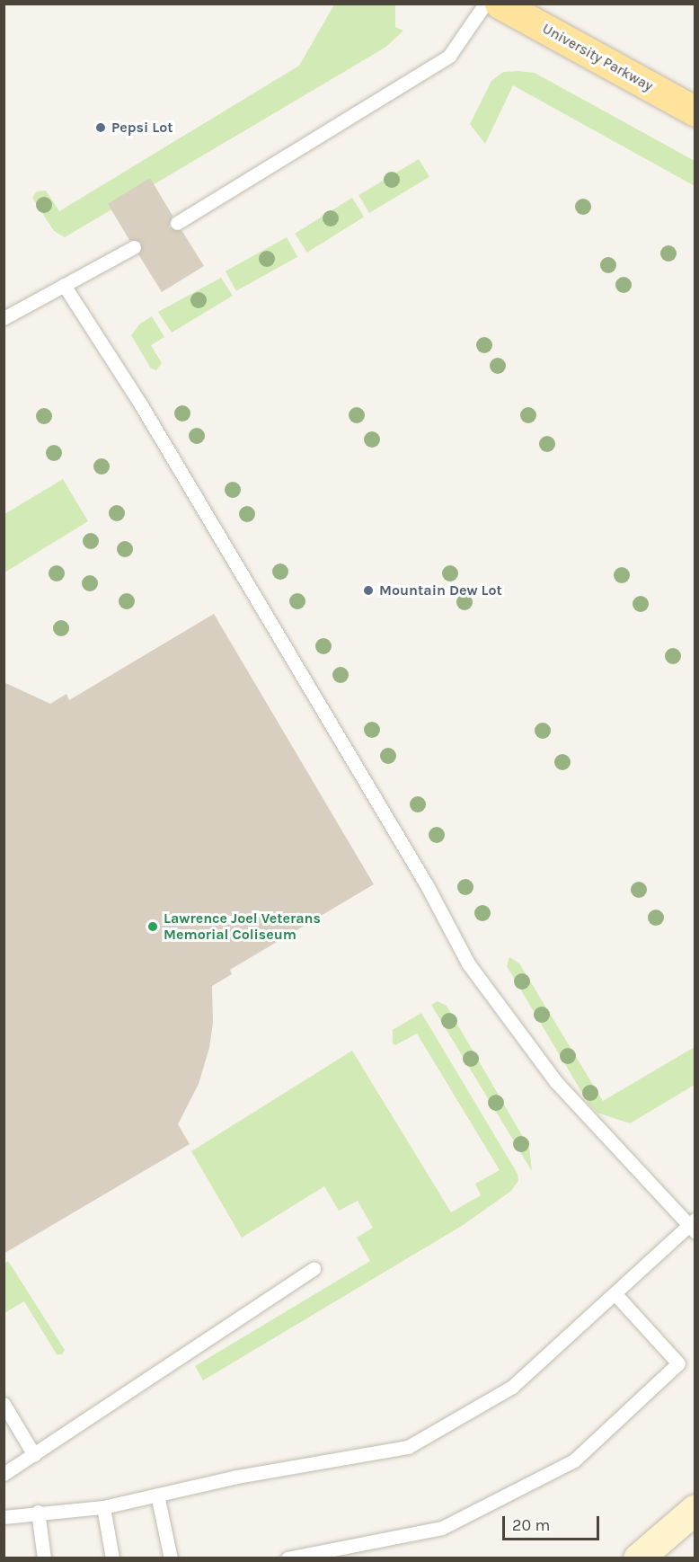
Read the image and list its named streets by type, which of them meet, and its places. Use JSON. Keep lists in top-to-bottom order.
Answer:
{
  "streets": {
    "main road": ["University Parkway"]
  },
  "places": ["Pepsi Lot", "Mountain Dew Lot", "Lawrence Joel Veterans Memorial Coliseum"],
  "scale_bar": "20 m"
}
